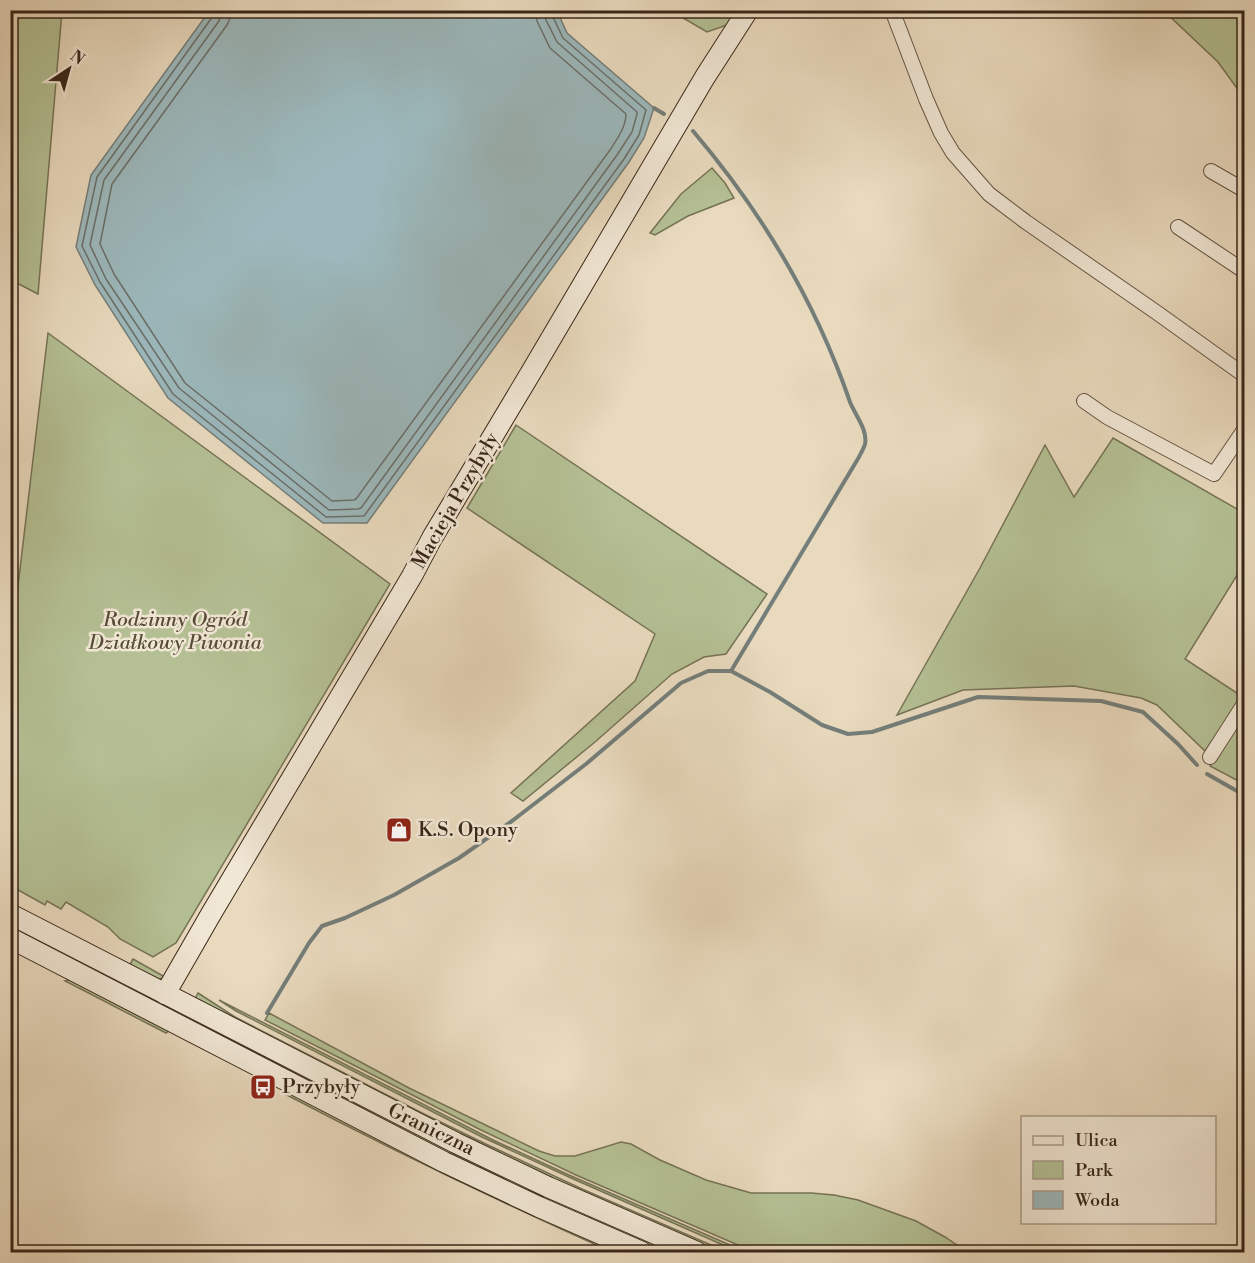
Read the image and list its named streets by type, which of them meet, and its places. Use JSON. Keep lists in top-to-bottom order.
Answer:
{
  "streets": {
    "main road": ["Macieja Przybyły", "Graniczna"]
  },
  "crossings": [
    ["Macieja Przybyły", "Graniczna"]
  ],
  "parks": ["Rodzinny Ogród Działkowy Piwonia"],
  "places": {
    "shop": ["K.S. Opony"],
    "bus stop": ["Przybyły"]
  },
  "legend": ["Ulica", "Park", "Woda"],
  "north": "top right"
}
